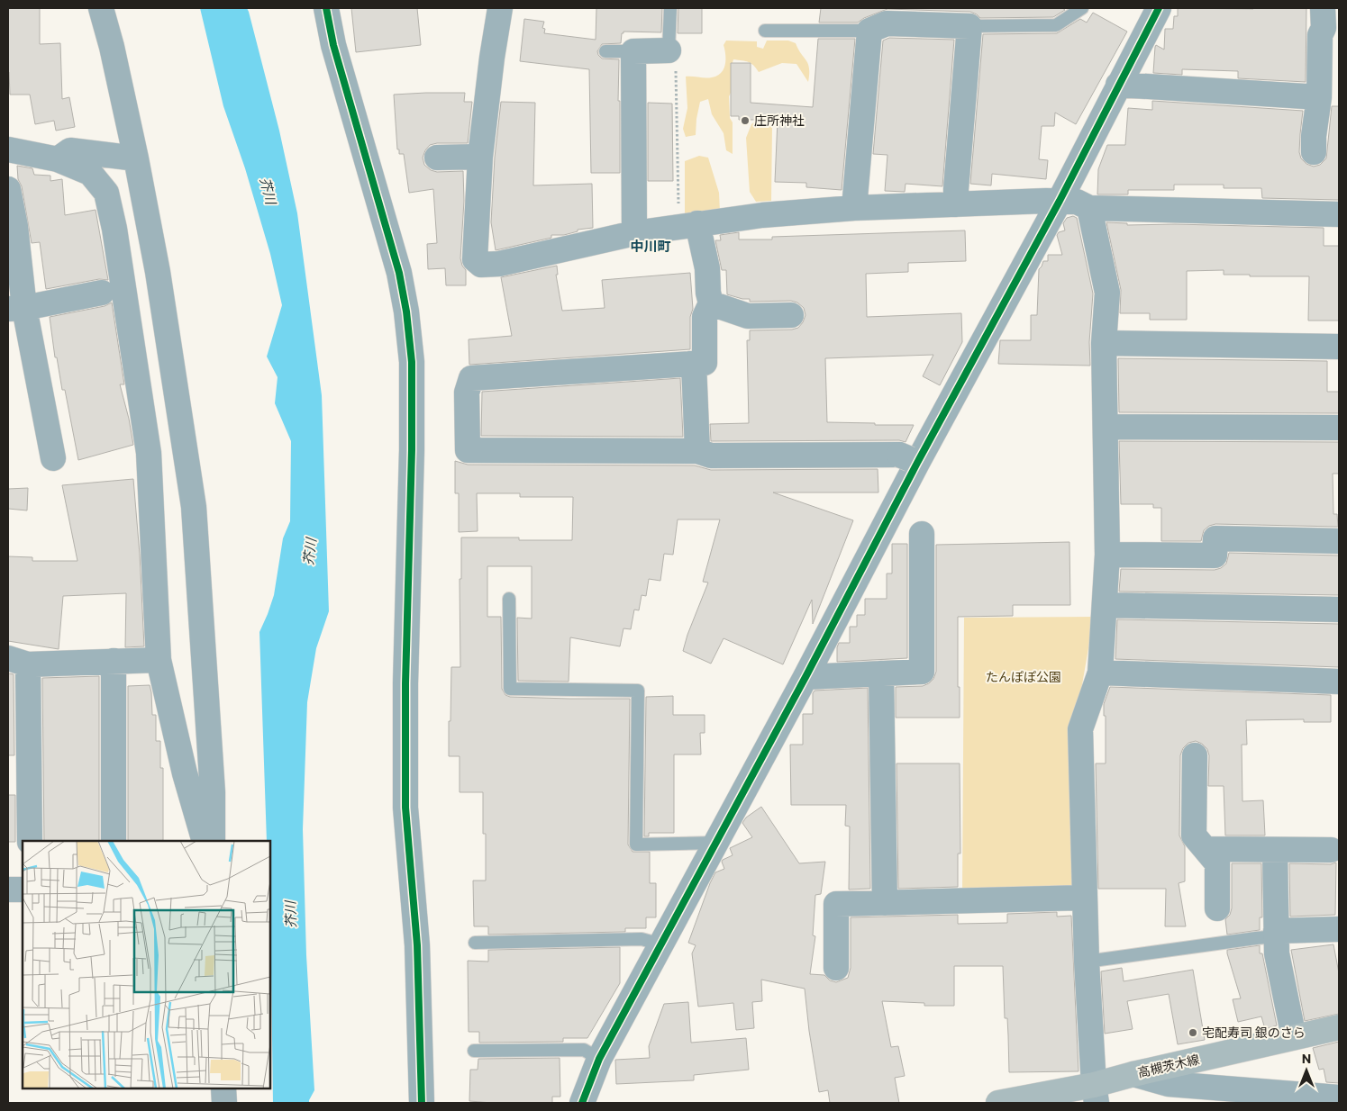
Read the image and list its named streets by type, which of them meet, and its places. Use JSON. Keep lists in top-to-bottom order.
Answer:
{
  "streets": {
    "main road": ["高槻茨木線"]
  },
  "districts": ["中川町"],
  "water": ["芥川"],
  "parks": ["たんぽぽ公園"],
  "places": ["庄所神社", "宅配寿司 銀のさら"],
  "north": "top"
}
